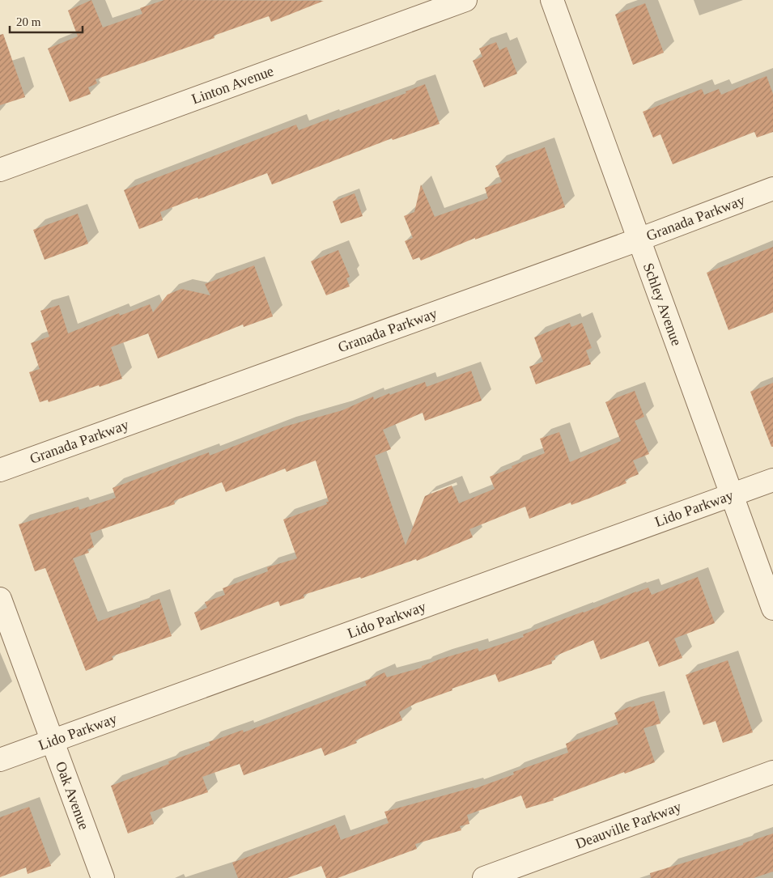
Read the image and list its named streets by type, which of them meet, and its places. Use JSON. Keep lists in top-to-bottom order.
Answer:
{
  "streets": {
    "street": [
      "Linton Avenue",
      "Granada Parkway",
      "Schley Avenue",
      "Lido Parkway",
      "Oak Avenue",
      "Deauville Parkway"
    ]
  },
  "crossings": [
    ["Granada Parkway", "Schley Avenue"],
    ["Schley Avenue", "Lido Parkway"],
    ["Lido Parkway", "Oak Avenue"]
  ],
  "scale_bar": "20 m"
}
